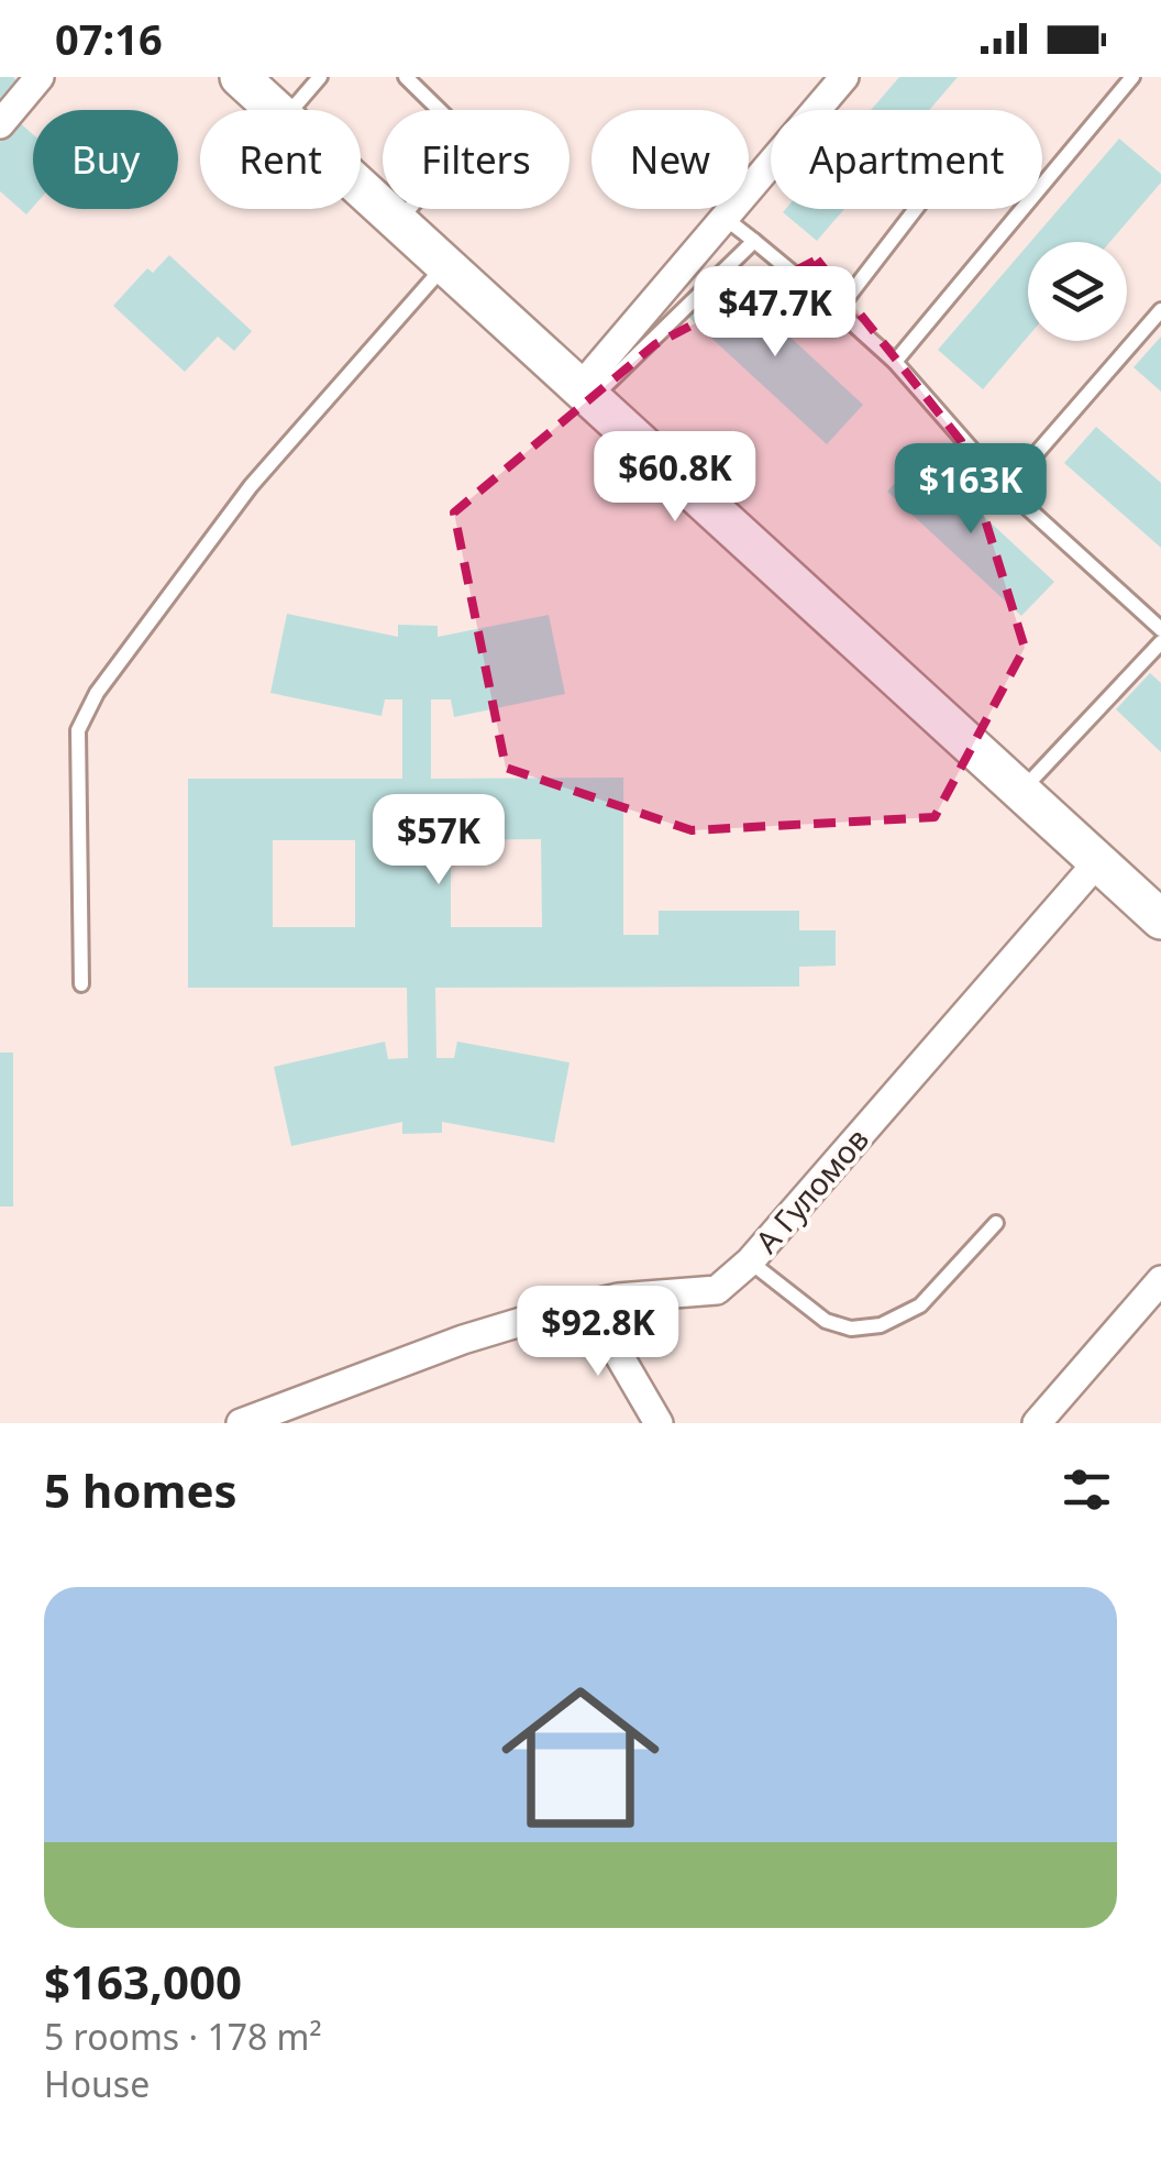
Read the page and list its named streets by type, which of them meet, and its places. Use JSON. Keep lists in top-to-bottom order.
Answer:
{
  "streets": {
    "street": ["А Гуломов"]
  },
  "page": {
    "status": "07:16",
    "chip": [
      "Buy",
      "Rent",
      "Filters",
      "New",
      "Apartment"
    ],
    "price": [
      "$47.7K",
      "$60.8K",
      "$163K",
      "$57K",
      "$92.8K"
    ],
    "heading": "5 homes",
    "list": [
      {
        "name": "$163,000",
        "note": "5 rooms · 178 m² · House"
      }
    ]
  }
}
